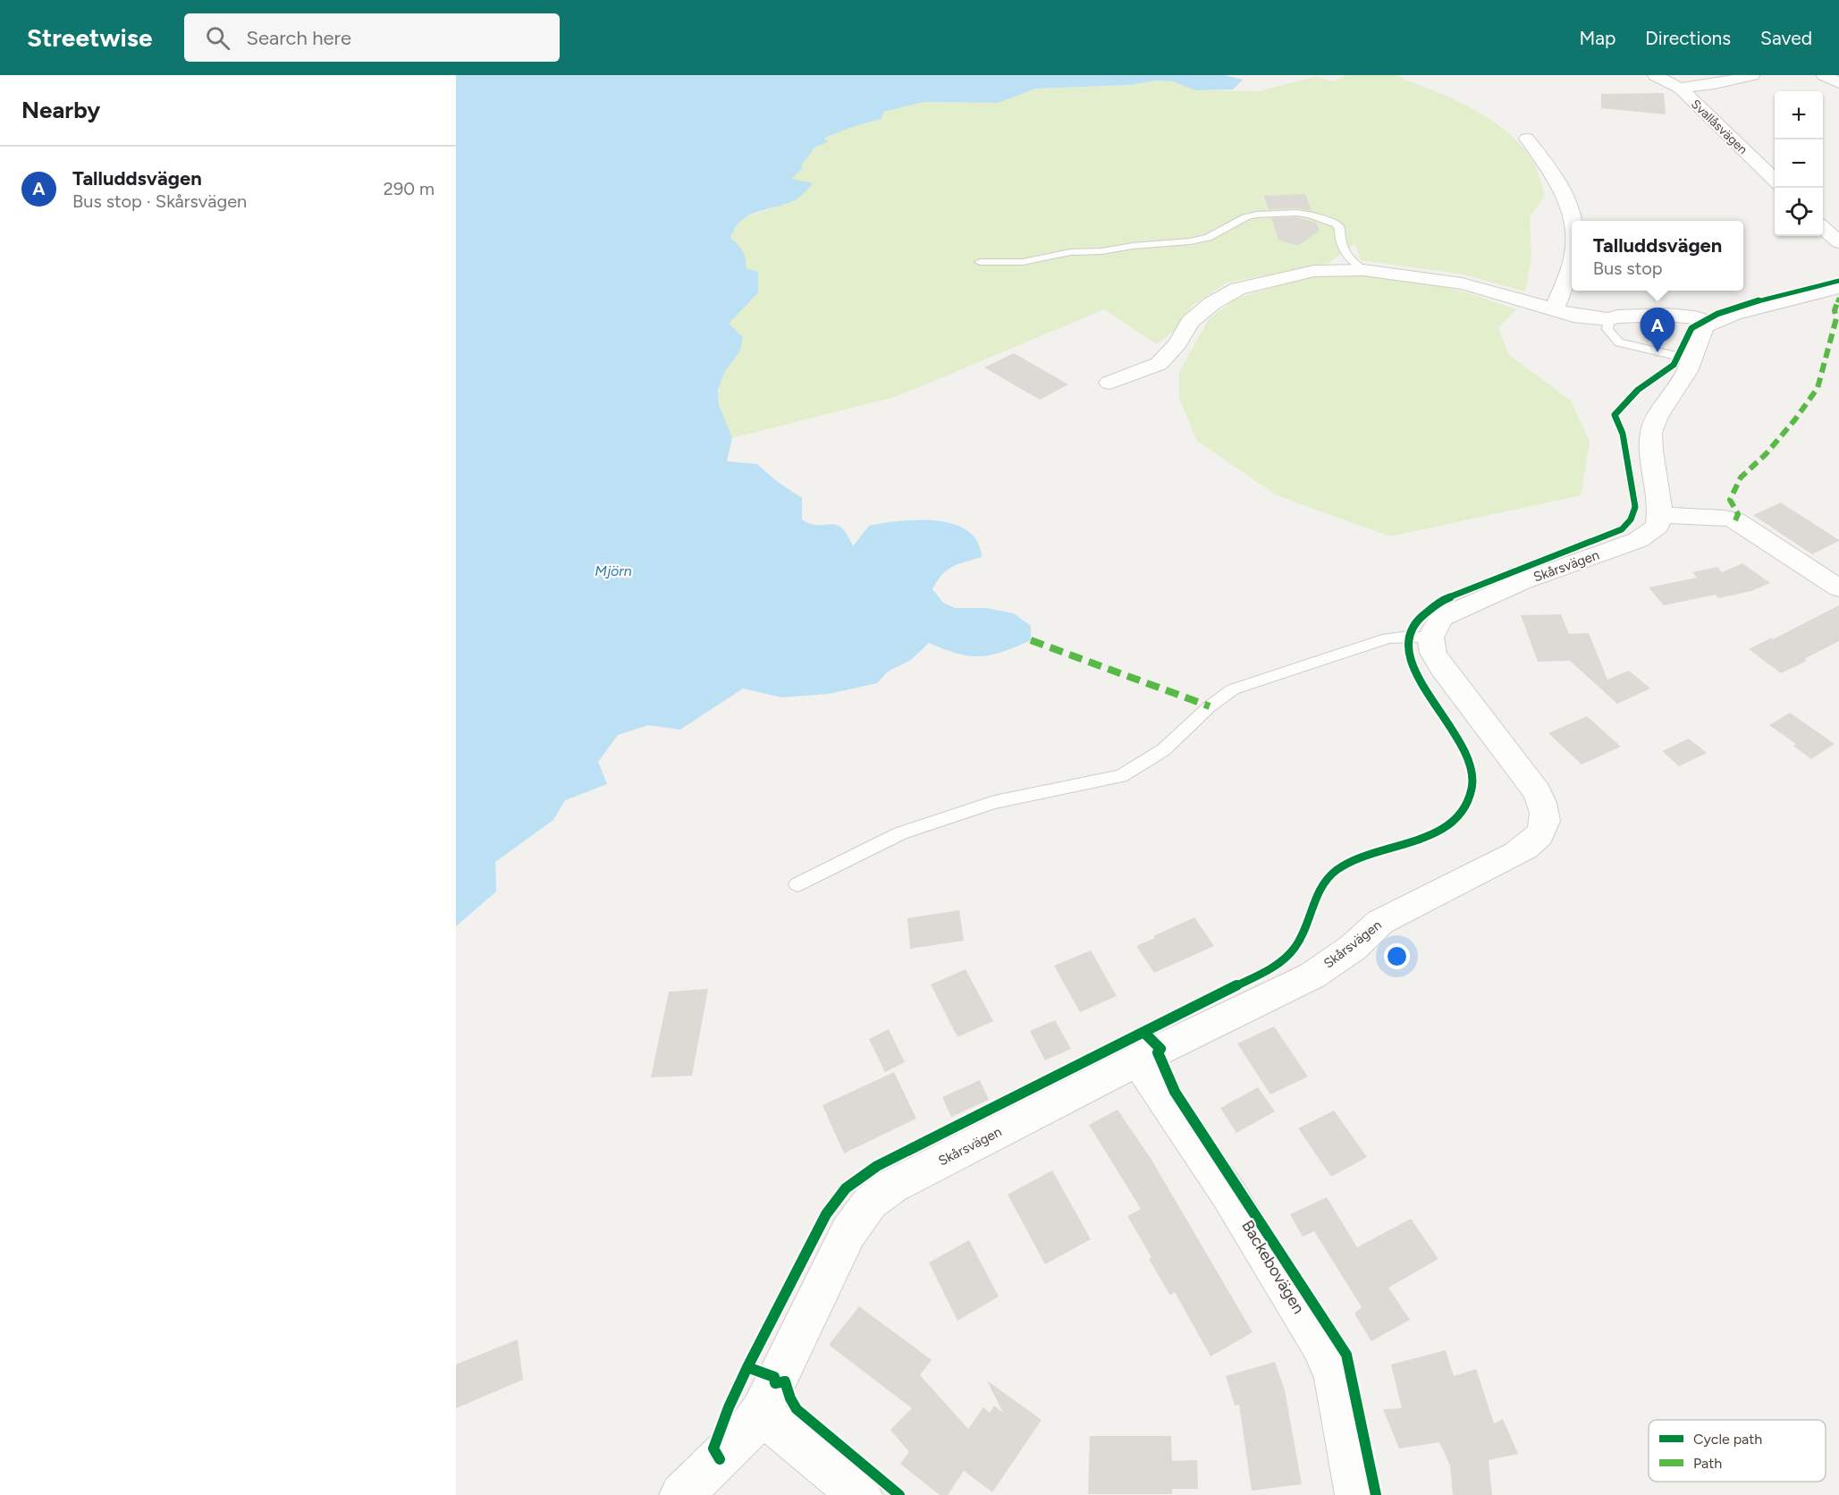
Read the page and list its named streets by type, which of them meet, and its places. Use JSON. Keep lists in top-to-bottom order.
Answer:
{
  "streets": {
    "street": ["Svallåsvägen", "Skårsvägen", "Backebovägen"]
  },
  "crossings": [
    ["Skårsvägen", "Backebovägen"]
  ],
  "water": ["Mjörn"],
  "legend": ["Cycle path", "Path"],
  "page": {
    "header": "Streetwise",
    "search": "Search here",
    "nav": ["Map", "Directions", "Saved"],
    "heading": "Nearby",
    "map_buttons": ["+", "−"],
    "list": [
      {
        "mark": "A",
        "name": "Talluddsvägen",
        "note": "Bus stop · Skårsvägen",
        "value": "290 m"
      }
    ],
    "popup": ["Talluddsvägen", "Bus stop"],
    "pins": "A"
  }
}
